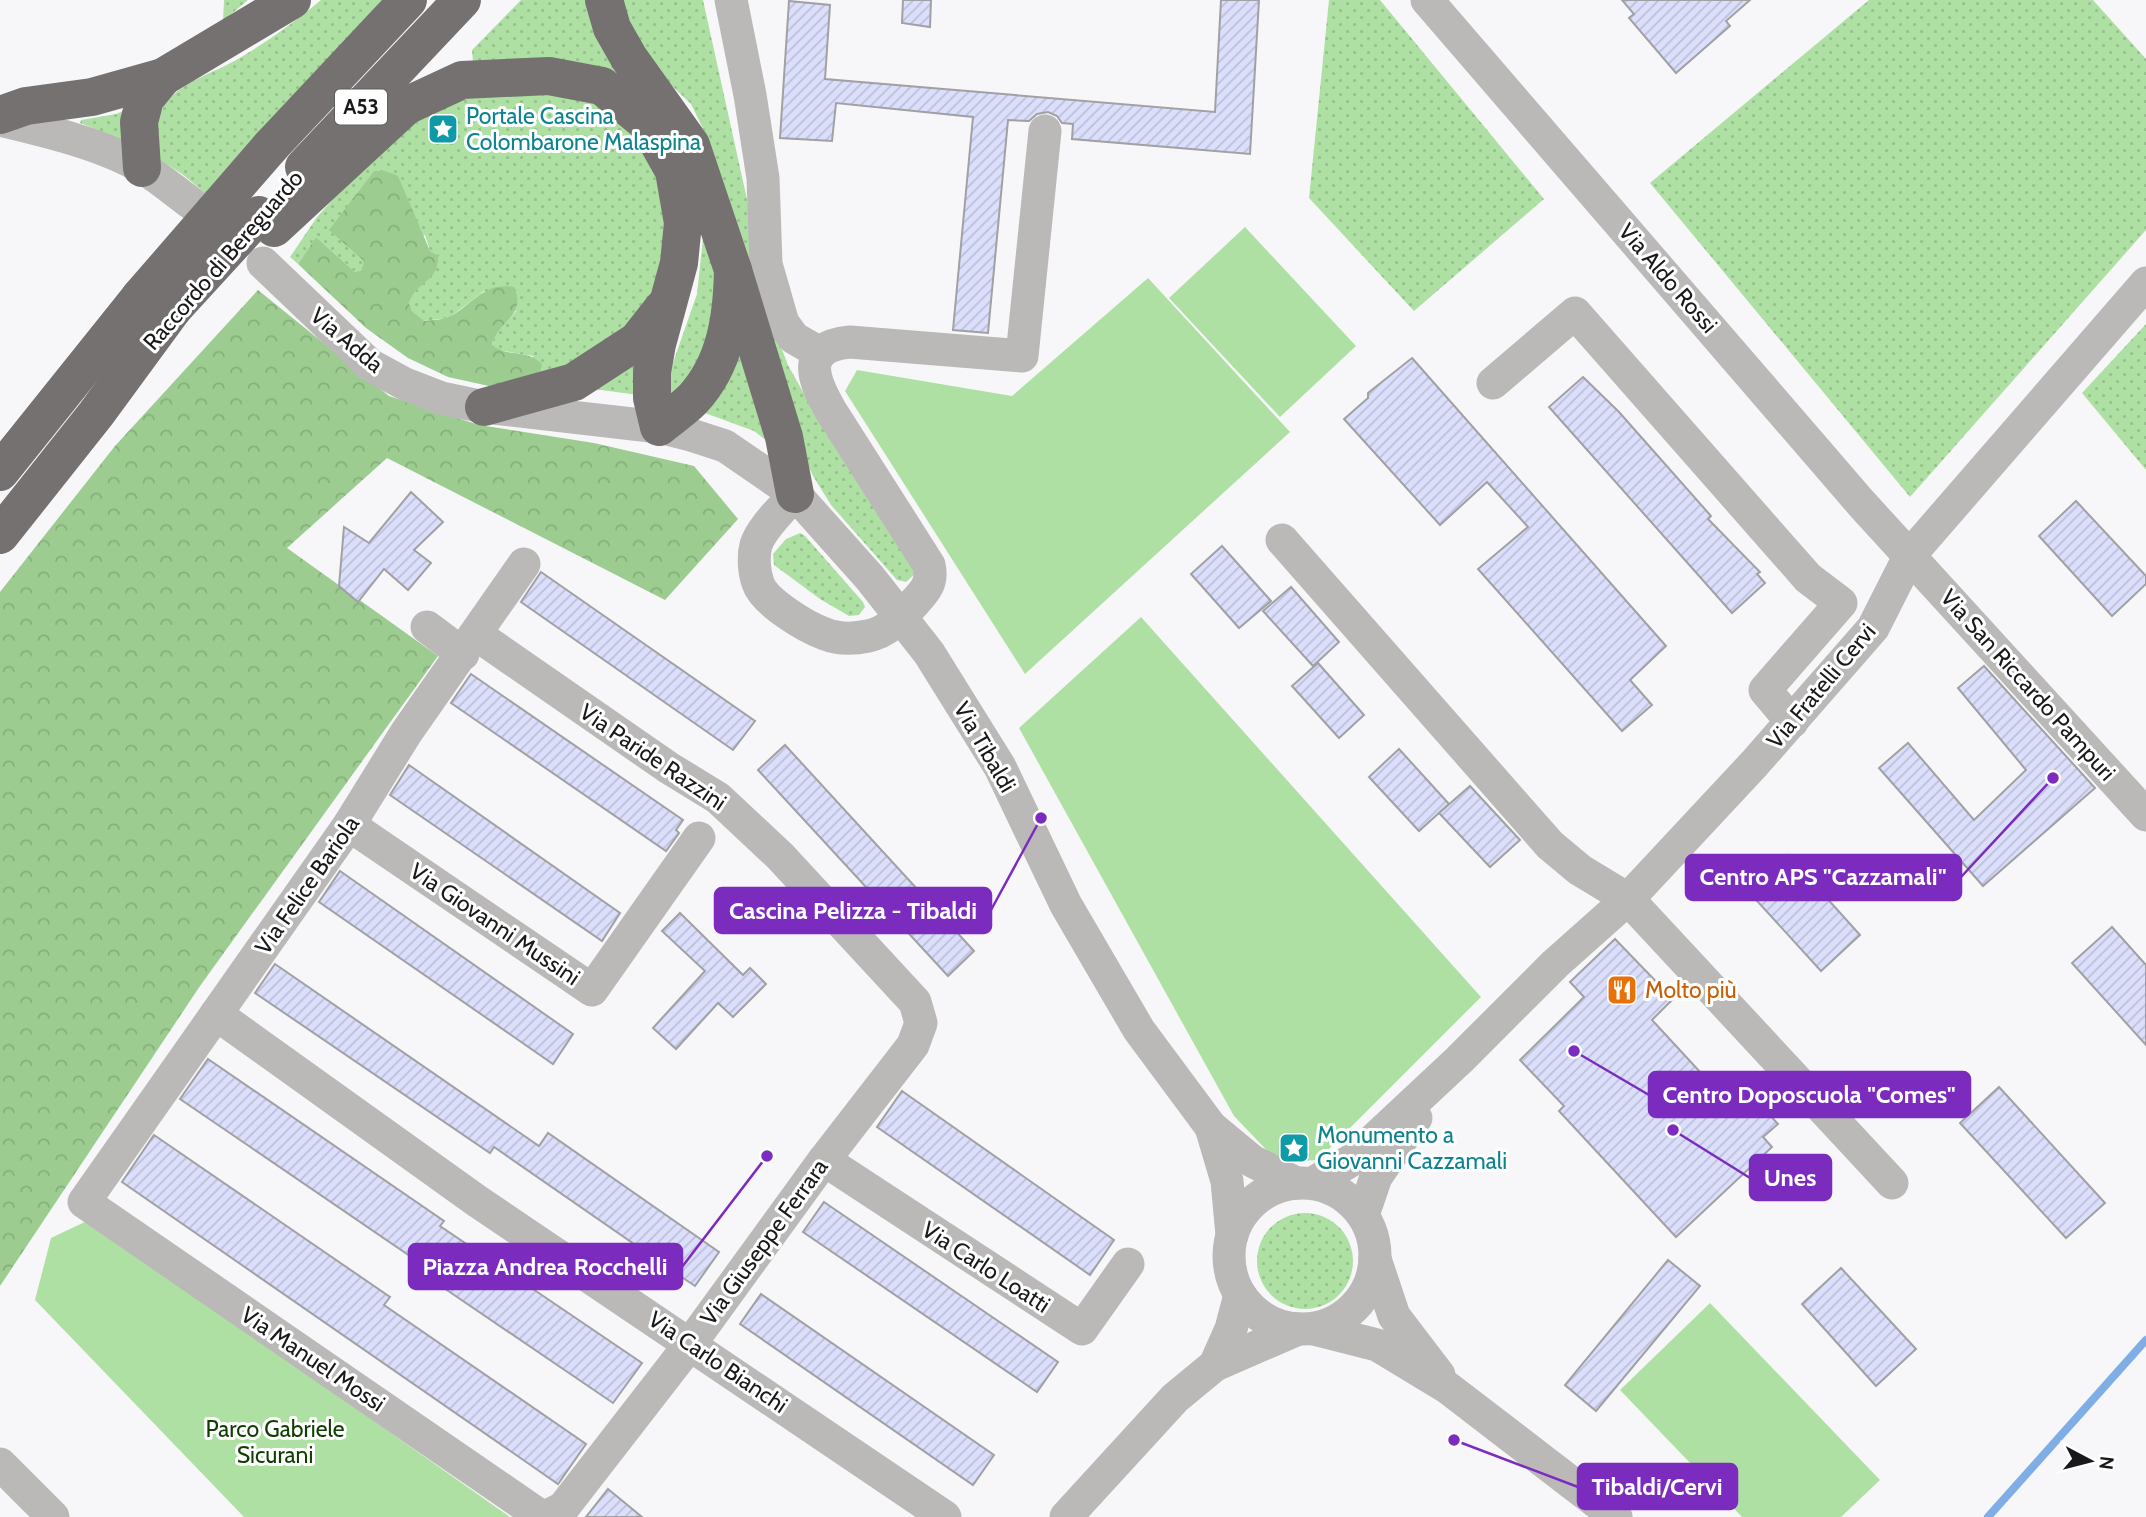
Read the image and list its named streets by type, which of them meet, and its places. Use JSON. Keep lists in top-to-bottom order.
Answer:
{
  "streets": {
    "highway": ["A53", "Raccordo di Bereguardo"],
    "street": [
      "Via Aldo Rossi",
      "Via Adda",
      "Via San Riccardo Pampuri",
      "Via Fratelli Cervi",
      "Via Tibaldi",
      "Via Paride Razzini",
      "Via Felice Bariola",
      "Via Giovanni Mussini",
      "Via Giuseppe Ferrara",
      "Via Carlo Loatti",
      "Via Manuel Mossi",
      "Via Carlo Bianchi"
    ]
  },
  "crossings": [
    ["Raccordo di Bereguardo", "Via Adda"],
    ["Via Aldo Rossi", "Via San Riccardo Pampuri"],
    ["Via Aldo Rossi", "Via Fratelli Cervi"],
    ["Via Adda", "Via Tibaldi"],
    ["Via San Riccardo Pampuri", "Via Fratelli Cervi"],
    ["Via Fratelli Cervi", "Via Tibaldi"],
    ["Via Paride Razzini", "Via Felice Bariola"],
    ["Via Paride Razzini", "Via Giuseppe Ferrara"],
    ["Via Felice Bariola", "Via Giovanni Mussini"],
    ["Via Felice Bariola", "Via Manuel Mossi"],
    ["Via Felice Bariola", "Via Carlo Bianchi"],
    ["Via Giuseppe Ferrara", "Via Carlo Loatti"],
    ["Via Giuseppe Ferrara", "Via Manuel Mossi"],
    ["Via Giuseppe Ferrara", "Via Carlo Bianchi"]
  ],
  "parks": ["Parco Gabriele Sicurani"],
  "places": {
    "place": ["Portale Cascina Colombarone Malaspina", "Monumento a Giovanni Cazzamali"],
    "other": [
      "Centro APS \"Cazzamali\"",
      "Cascina Pelizza - Tibaldi",
      "Centro Doposcuola \"Comes\"",
      "Unes",
      "Piazza Andrea Rocchelli",
      "Tibaldi/Cervi"
    ],
    "restaurant": ["Molto più"]
  },
  "north": "right"
}
